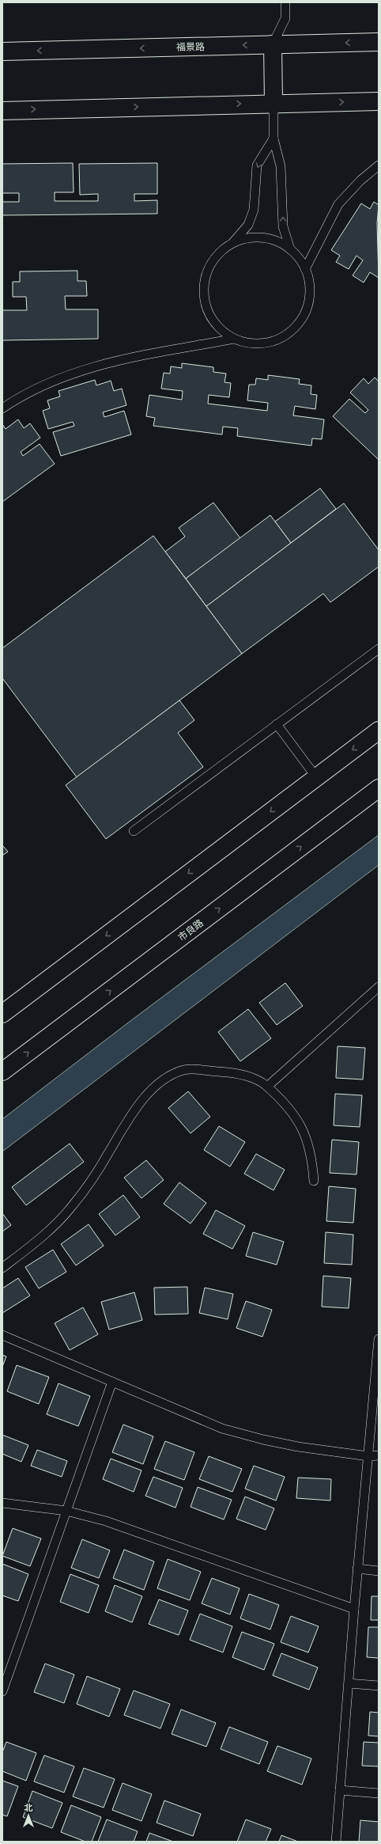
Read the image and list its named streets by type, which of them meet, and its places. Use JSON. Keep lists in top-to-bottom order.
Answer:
{
  "streets": {
    "main road": ["福景路", "市良路"]
  },
  "north": "top"
}
